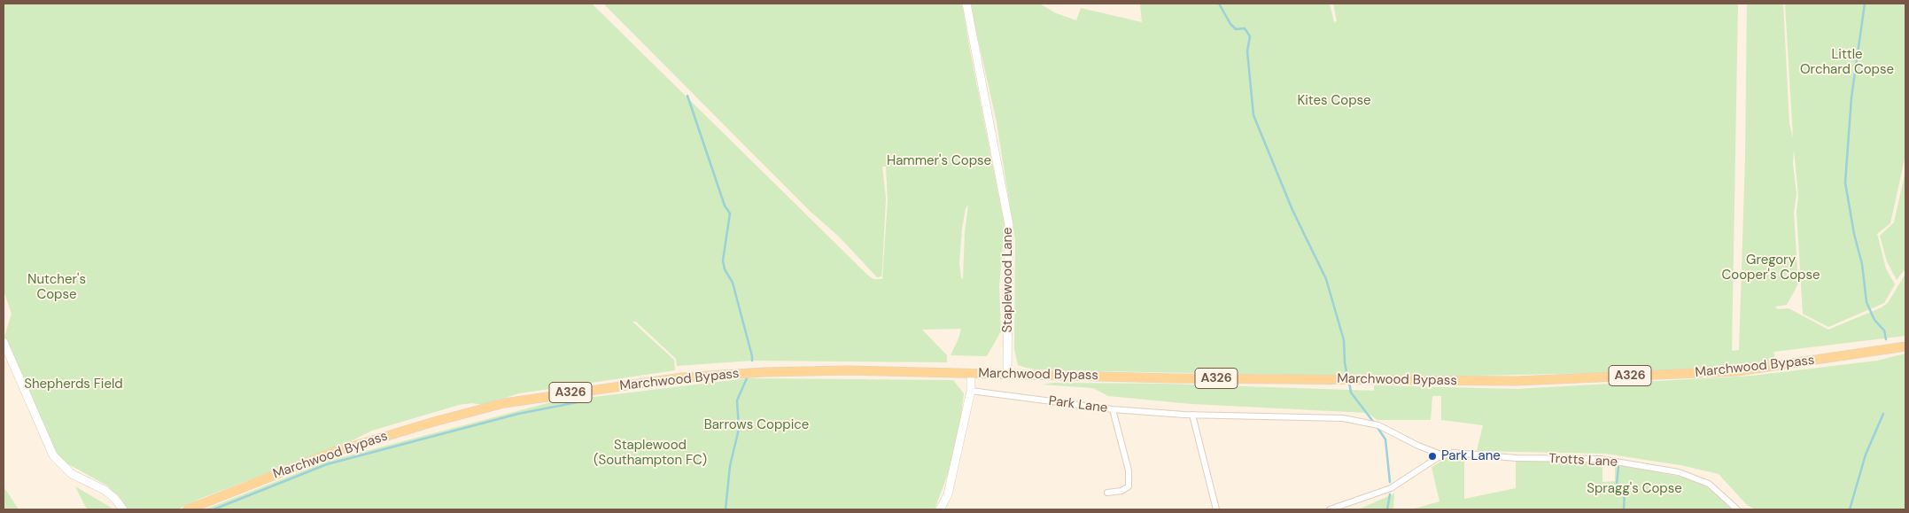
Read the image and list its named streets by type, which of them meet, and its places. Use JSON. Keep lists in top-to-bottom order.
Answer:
{
  "streets": {
    "main road": ["Marchwood Bypass", "A326"],
    "street": ["Staplewood Lane", "Park Lane", "Trotts Lane"]
  },
  "crossings": [
    ["Staplewood Lane", "Marchwood Bypass"],
    ["Park Lane", "Trotts Lane"]
  ],
  "parks": [
    "Little Orchard Copse",
    "Kites Copse",
    "Hammer's Copse",
    "Gregory Cooper's Copse",
    "Nutcher's Copse",
    "Shepherds Field",
    "Barrows Coppice",
    "Staplewood (Southampton FC)",
    "Spragg's Copse"
  ],
  "places": ["Park Lane"]
}
